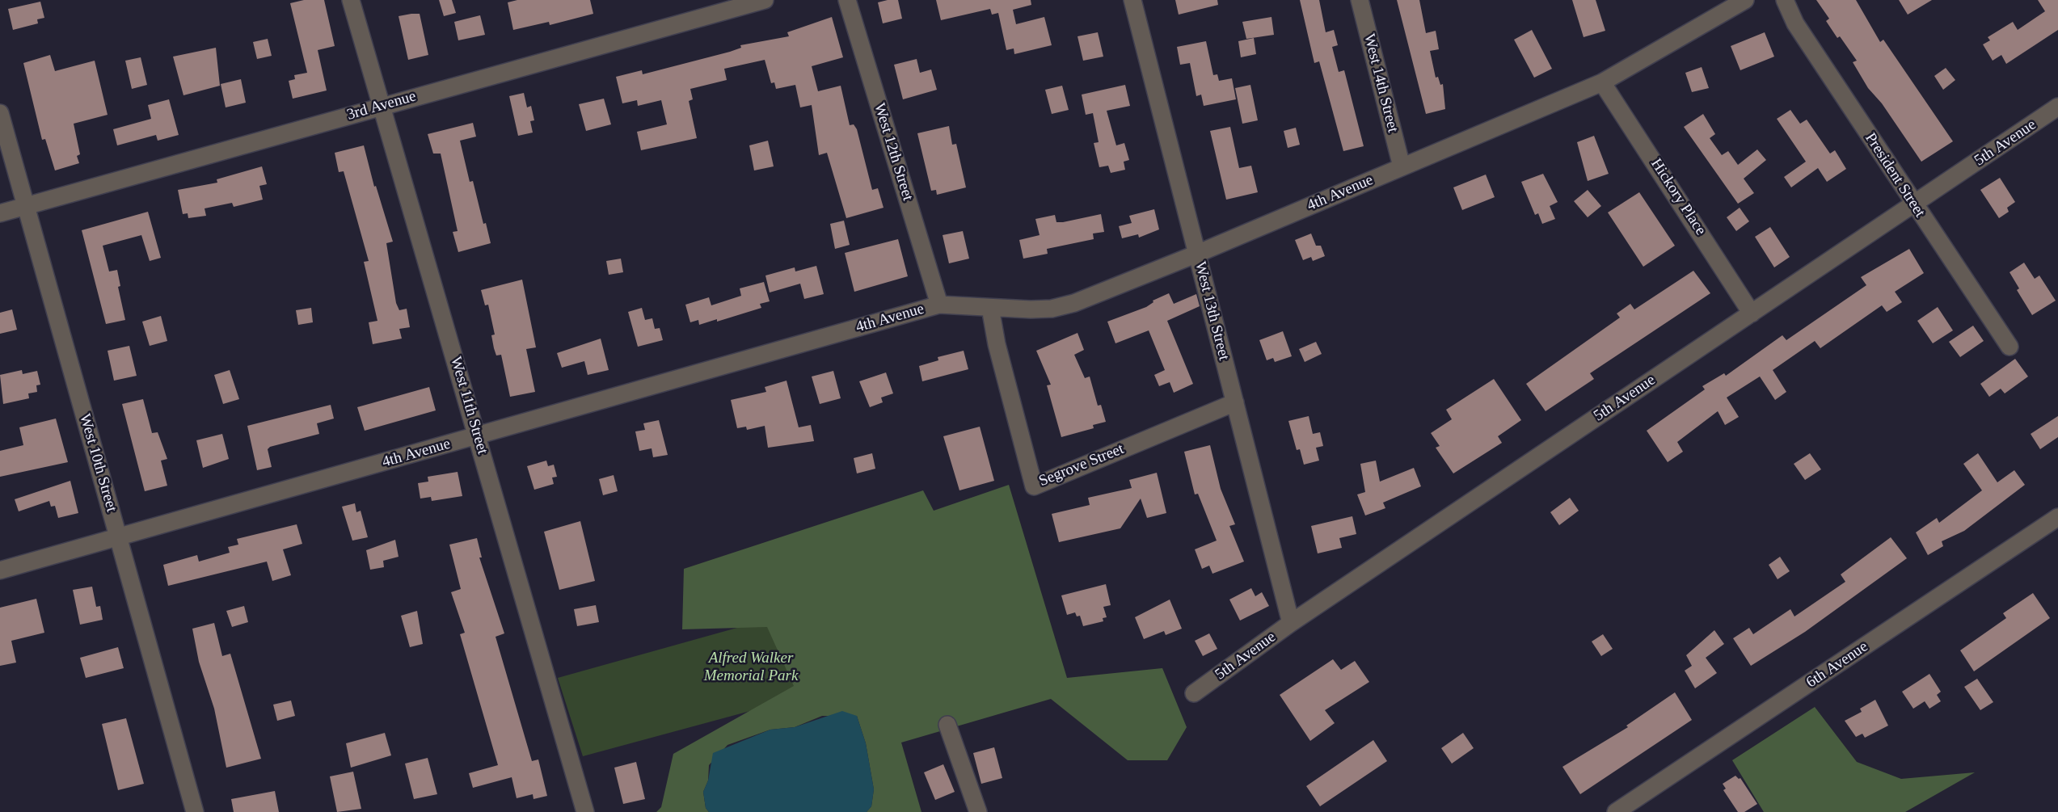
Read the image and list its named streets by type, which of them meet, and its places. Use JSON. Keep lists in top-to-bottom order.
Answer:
{
  "streets": {
    "street": [
      "West 14th Street",
      "3rd Avenue",
      "5th Avenue",
      "West 12th Street",
      "President Street",
      "4th Avenue",
      "Hickory Place",
      "West 13th Street",
      "West 11th Street",
      "West 10th Street",
      "Segrove Street",
      "6th Avenue"
    ]
  },
  "crossings": [
    ["West 14th Street", "4th Avenue"],
    ["3rd Avenue", "West 11th Street"],
    ["3rd Avenue", "West 10th Street"],
    ["5th Avenue", "President Street"],
    ["5th Avenue", "Hickory Place"],
    ["5th Avenue", "West 13th Street"],
    ["West 12th Street", "4th Avenue"],
    ["4th Avenue", "Hickory Place"],
    ["4th Avenue", "West 13th Street"],
    ["4th Avenue", "West 11th Street"],
    ["4th Avenue", "West 10th Street"],
    ["4th Avenue", "Segrove Street"],
    ["West 13th Street", "Segrove Street"]
  ],
  "parks": ["Alfred Walker Memorial Park"]
}
